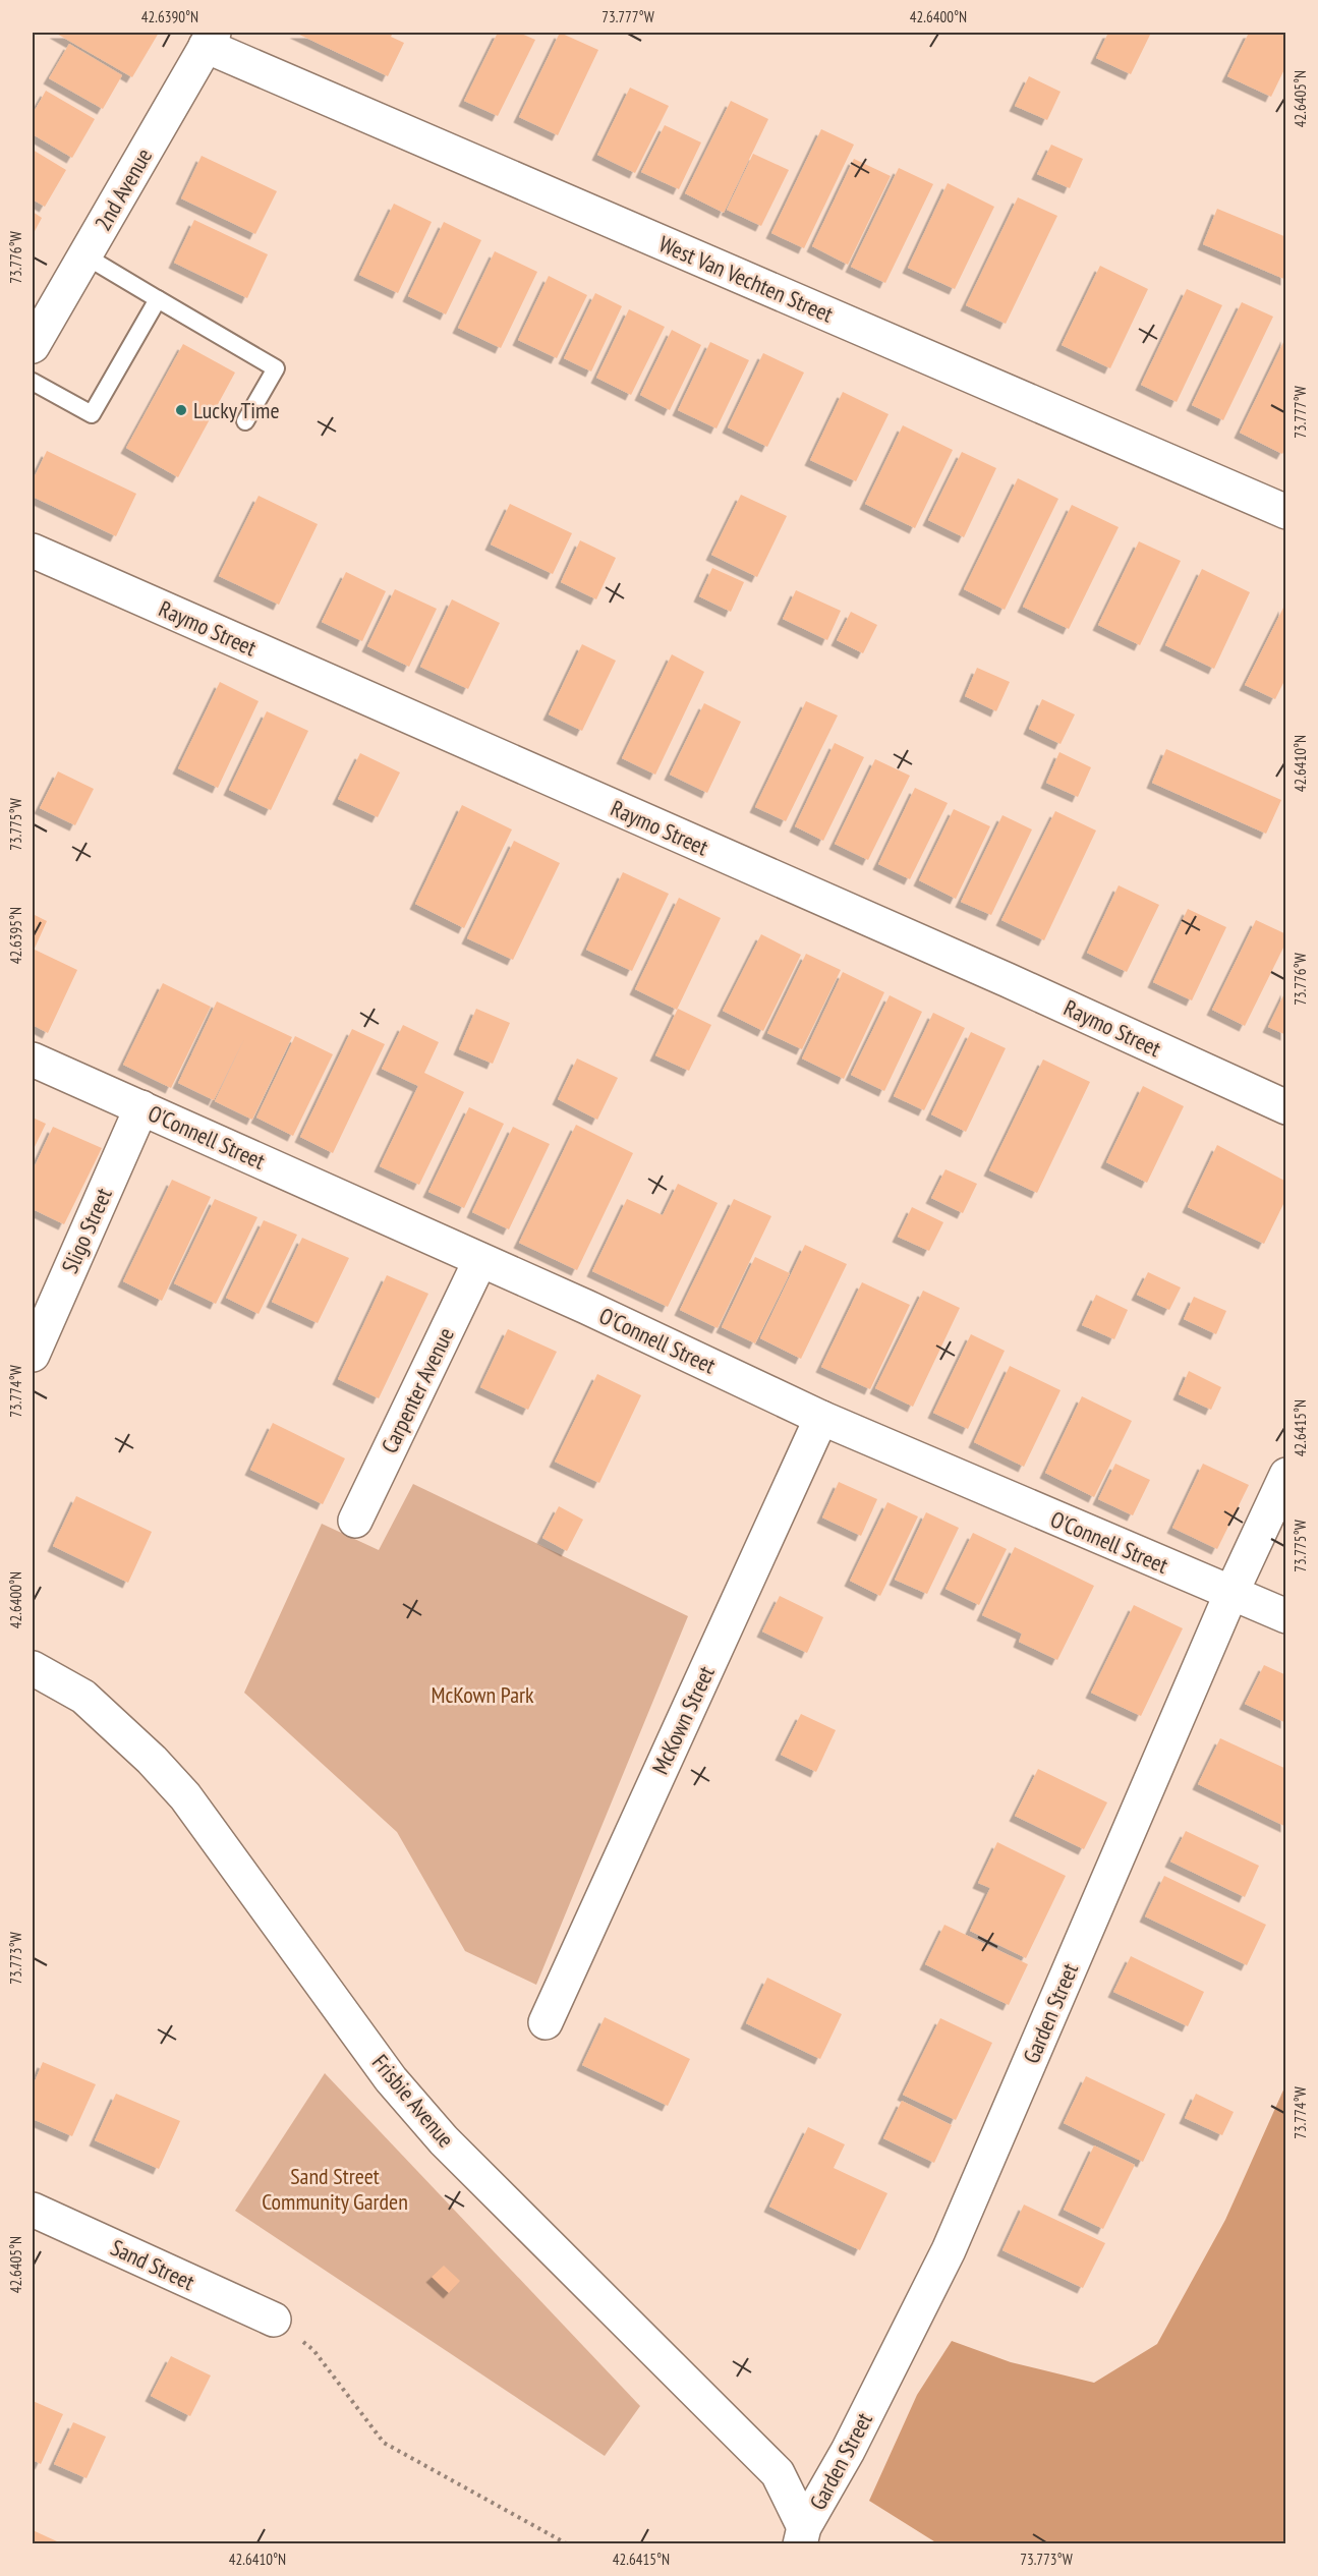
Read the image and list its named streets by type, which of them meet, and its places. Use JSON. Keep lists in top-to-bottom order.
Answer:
{
  "streets": {
    "street": [
      "2nd Avenue",
      "West Van Vechten Street",
      "Raymo Street",
      "O'Connell Street",
      "Sligo Street",
      "Carpenter Avenue",
      "McKown Street",
      "Garden Street",
      "Frisbie Avenue",
      "Sand Street"
    ]
  },
  "crossings": [
    ["2nd Avenue", "West Van Vechten Street"],
    ["O'Connell Street", "Sligo Street"],
    ["O'Connell Street", "Carpenter Avenue"],
    ["O'Connell Street", "McKown Street"],
    ["O'Connell Street", "Garden Street"],
    ["Garden Street", "Frisbie Avenue"]
  ],
  "parks": ["McKown Park", "Sand Street Community Garden"],
  "places": ["Lucky Time"],
  "coordinates": [
    "42.6390°N",
    "73.777°W",
    "42.6400°N",
    "42.6405°N",
    "73.776°W",
    "42.6410°N",
    "73.775°W",
    "42.6395°N",
    "73.774°W",
    "42.6415°N",
    "73.773°W"
  ]
}
